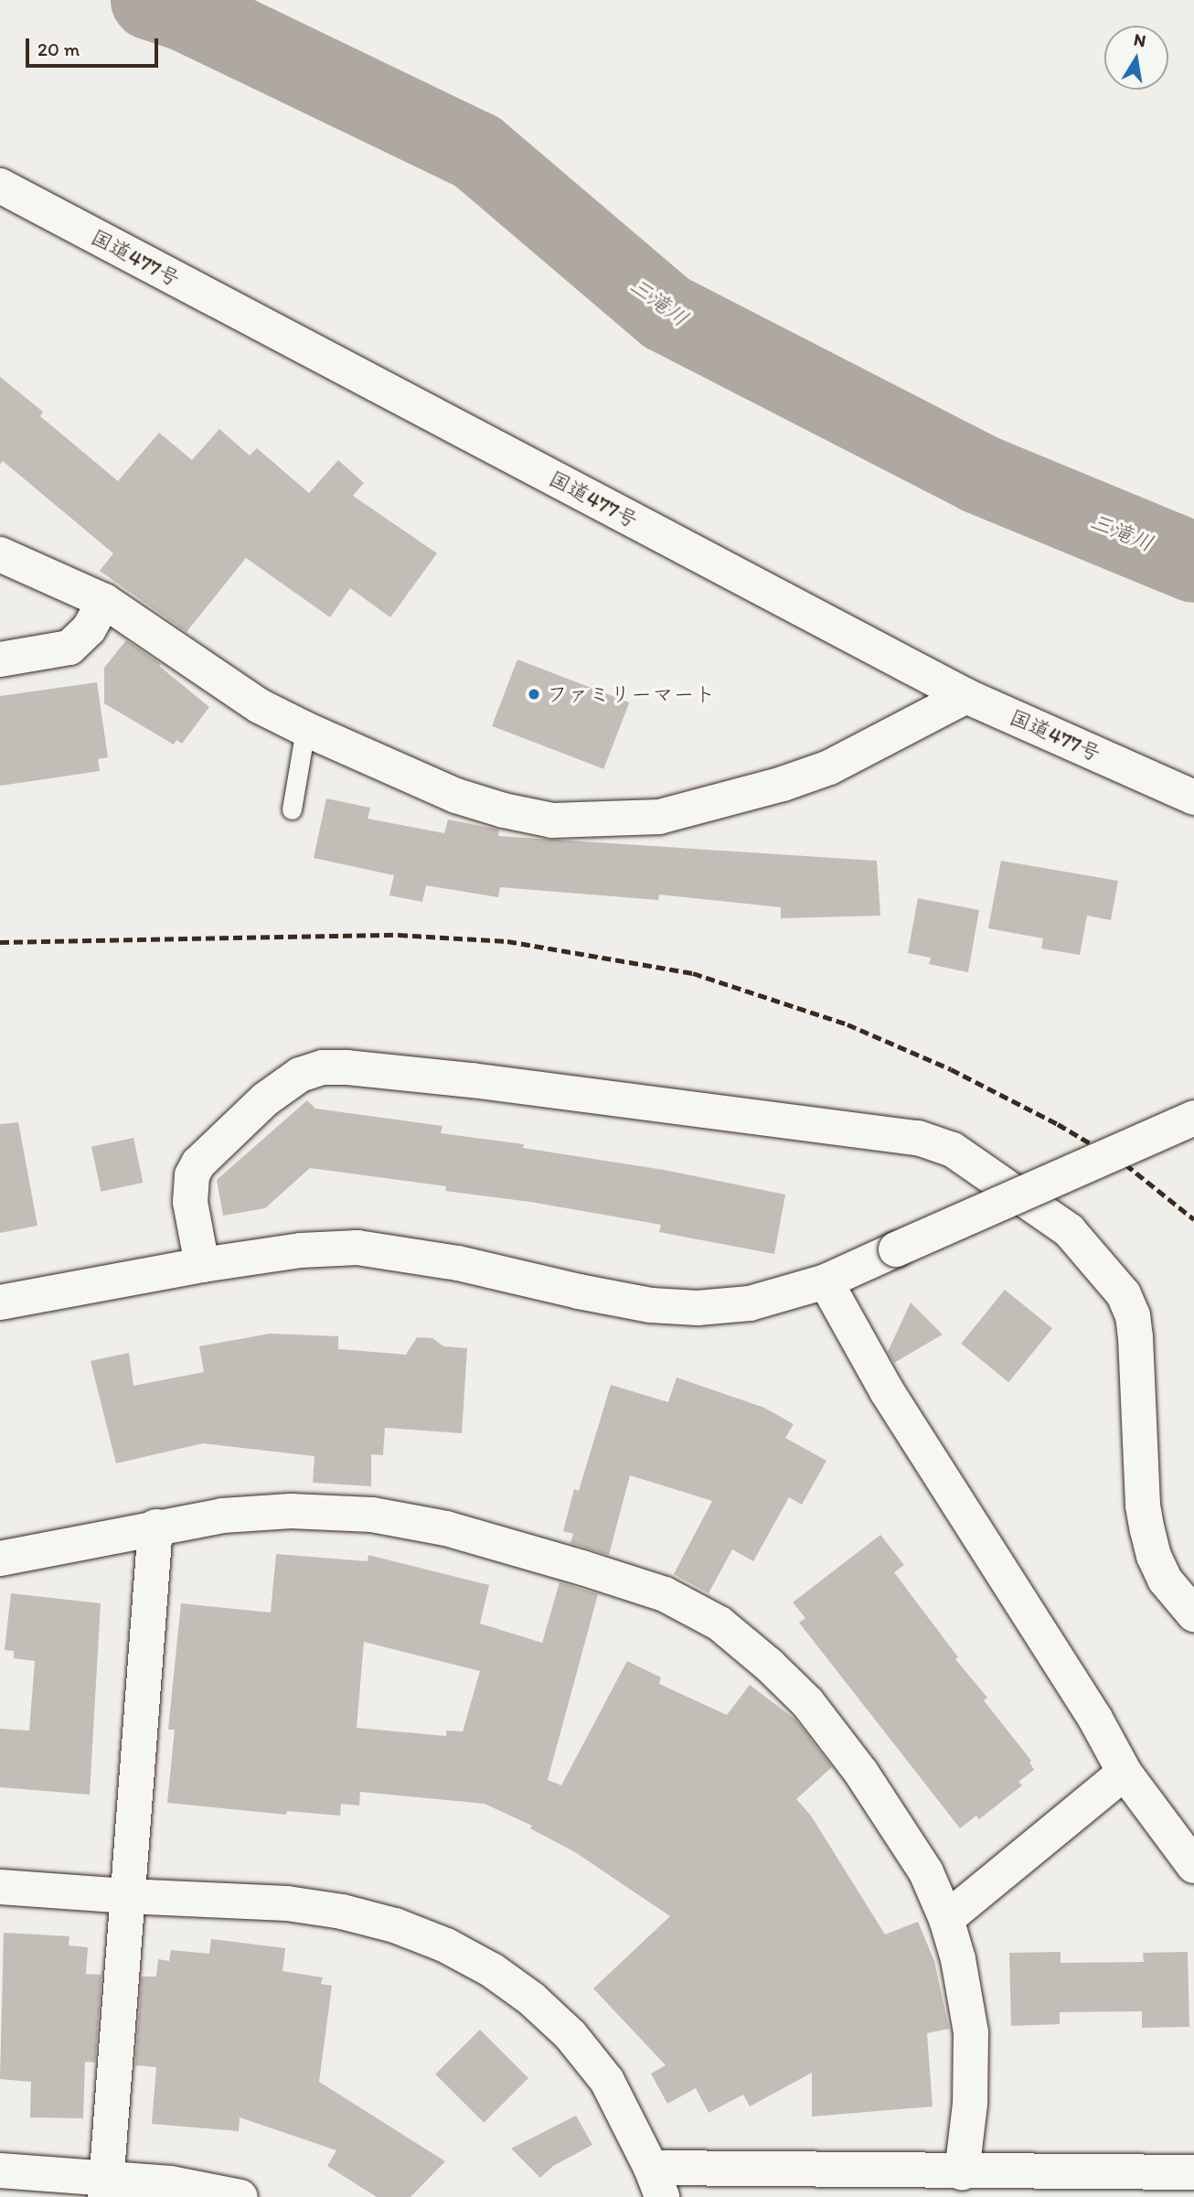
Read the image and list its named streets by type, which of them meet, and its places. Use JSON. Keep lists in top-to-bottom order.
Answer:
{
  "streets": {
    "main road": ["国道477号"]
  },
  "water": ["三滝川"],
  "places": ["ファミリーマート"],
  "scale_bar": "20 m",
  "north": "top"
}
